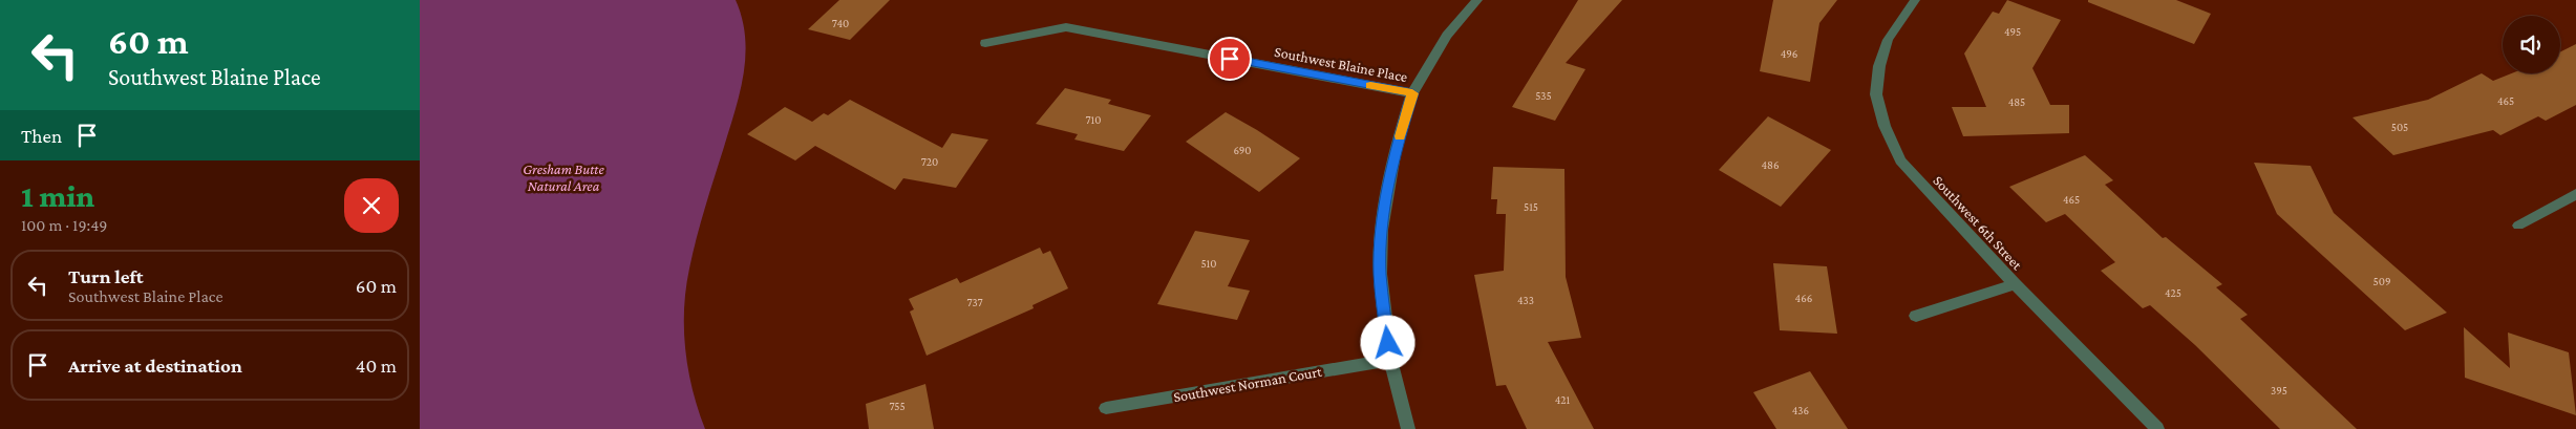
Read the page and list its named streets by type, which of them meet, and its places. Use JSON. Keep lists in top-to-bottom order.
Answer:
{
  "streets": {
    "street": ["Southwest Blaine Place", "Southwest 6th Street", "Southwest Norman Court"]
  },
  "parks": ["Gresham Butte Natural Area"],
  "house_numbers": [
    "740",
    "495",
    "496",
    "535",
    "465",
    "485",
    "710",
    "505",
    "690",
    "720",
    "486",
    "465",
    "515",
    "510",
    "509",
    "425",
    "466",
    "433",
    "737",
    "395",
    "421",
    "755",
    "436"
  ],
  "page": {
    "turn": ["60 m", "Southwest Blaine Place"],
    "then": "Then",
    "heading": ["1 min", "100 m · 19:49"],
    "list": [
      {
        "name": "Turn left",
        "note": "Southwest Blaine Place",
        "value": "60 m"
      },
      {
        "name": "Arrive at destination",
        "value": "40 m"
      }
    ]
  }
}
